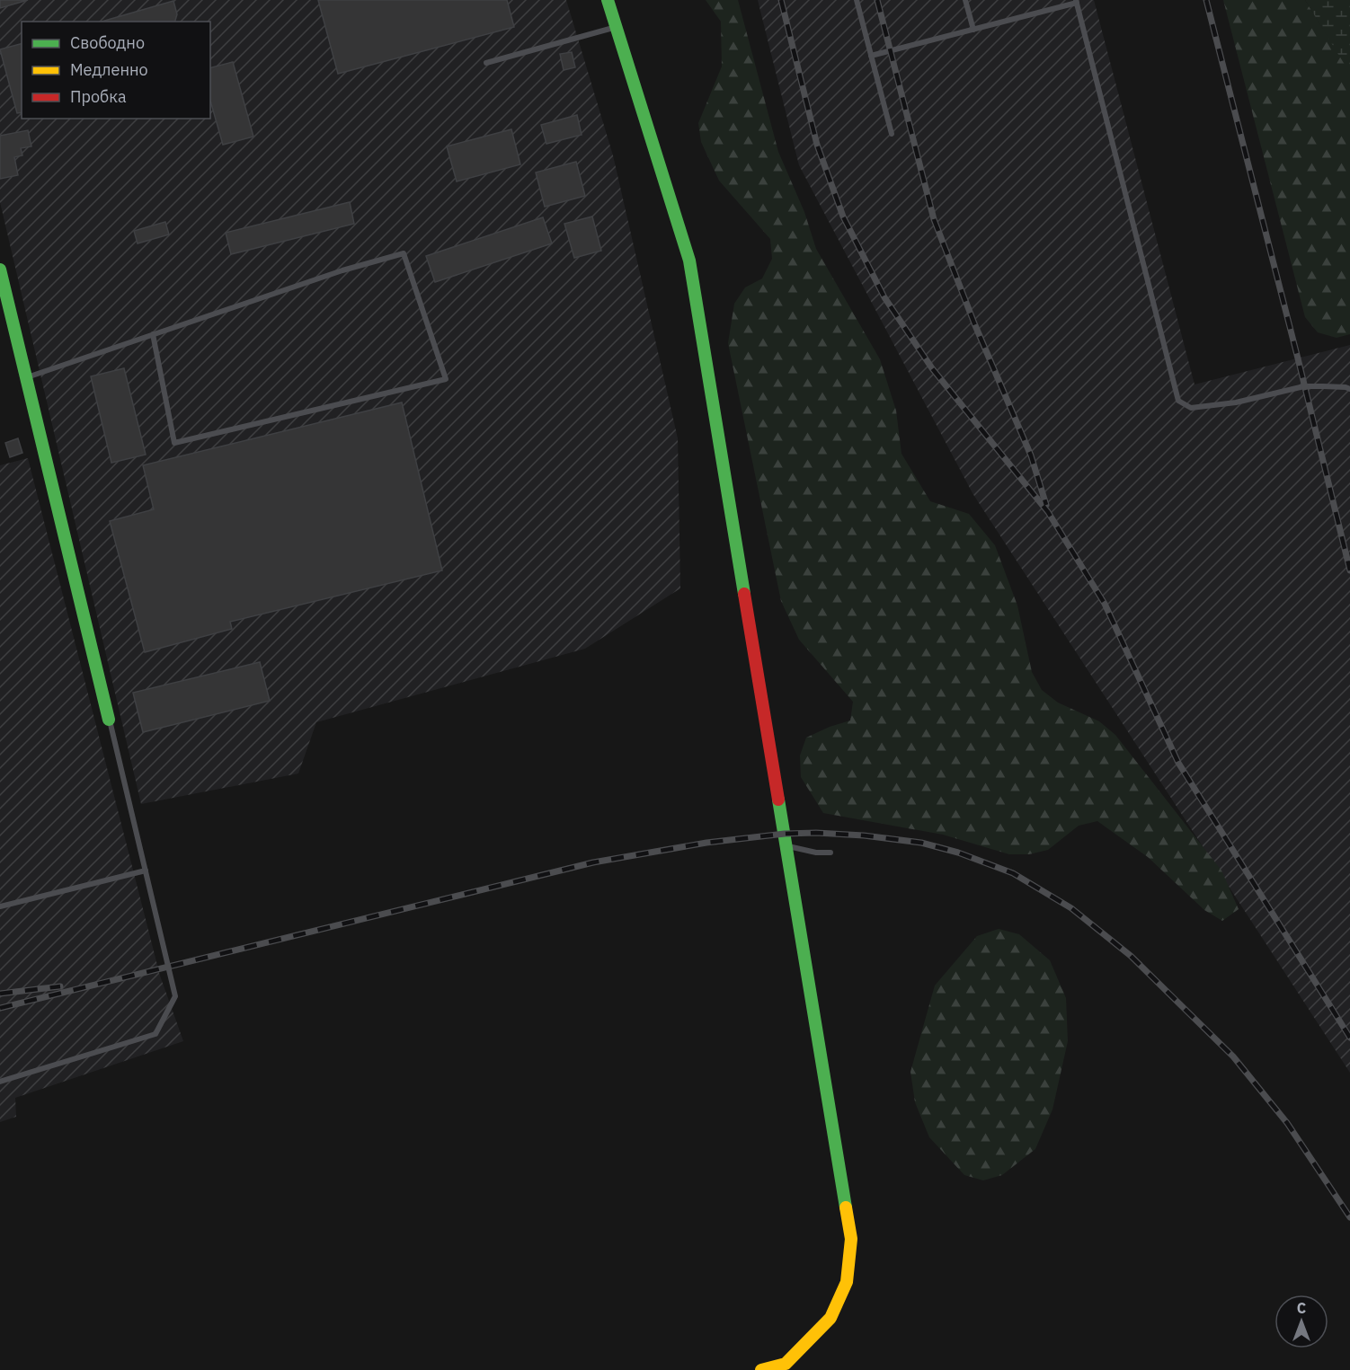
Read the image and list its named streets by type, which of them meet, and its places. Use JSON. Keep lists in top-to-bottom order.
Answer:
{
  "legend": ["Свободно", "Медленно", "Пробка"],
  "north": "top"
}
